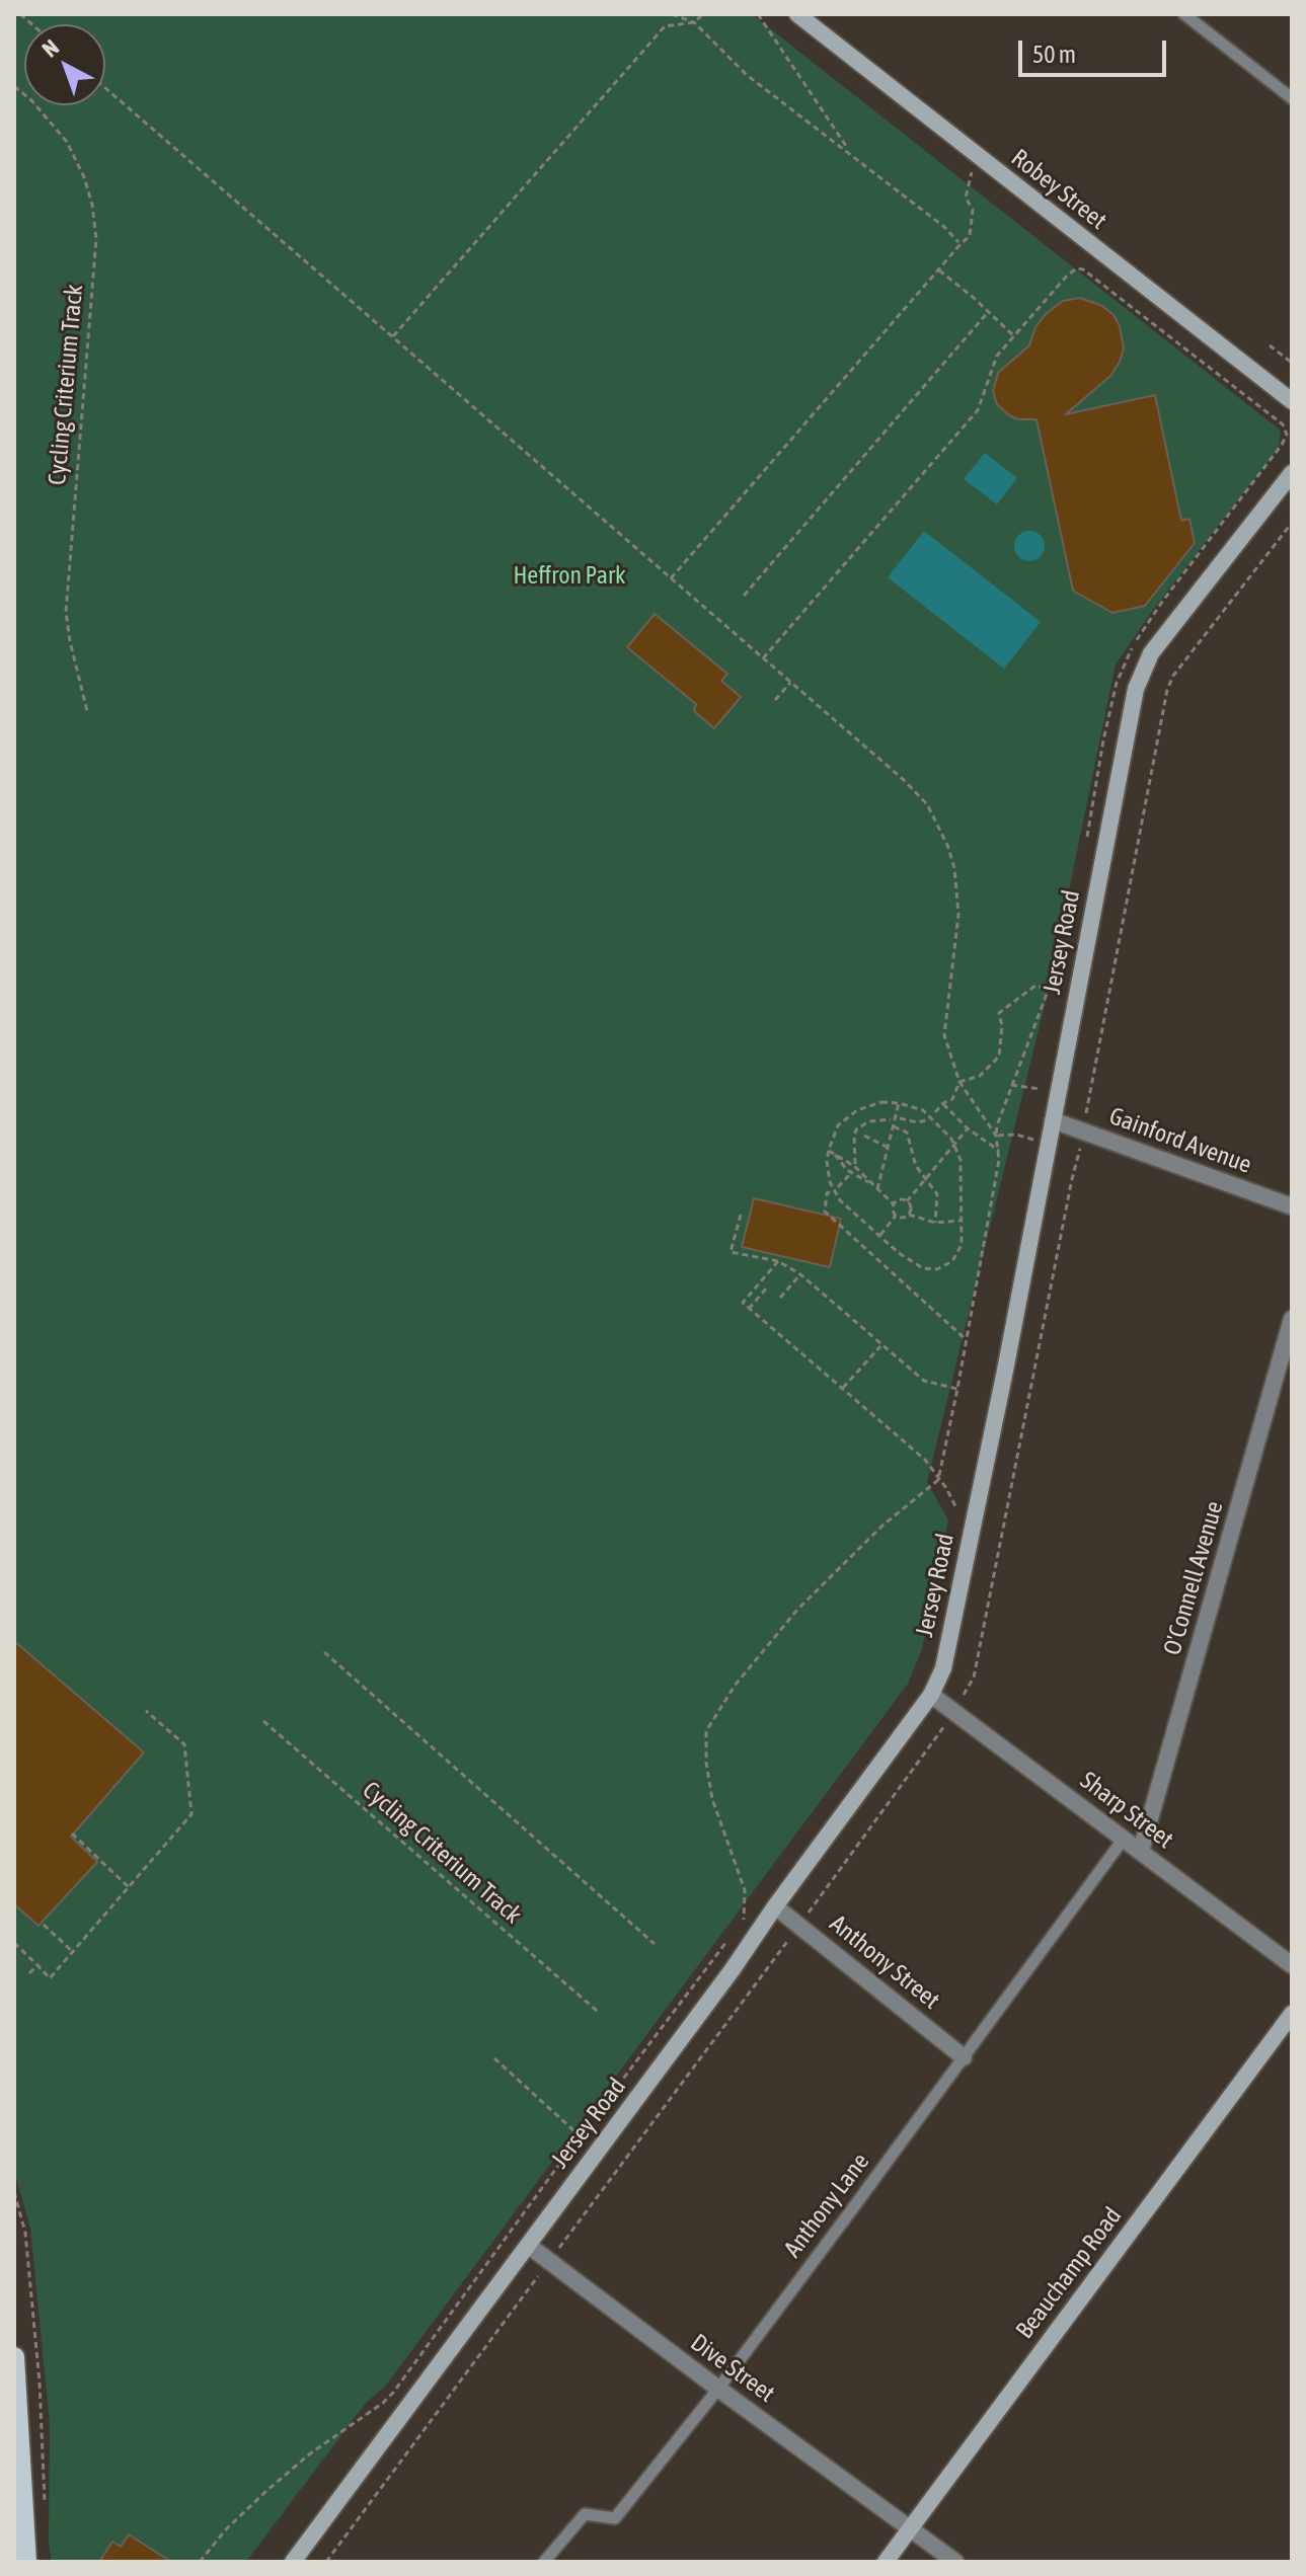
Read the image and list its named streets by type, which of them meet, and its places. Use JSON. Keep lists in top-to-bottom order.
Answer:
{
  "streets": {
    "street": [
      "Robey Street",
      "Jersey Road",
      "Gainford Avenue",
      "O'Connell Avenue",
      "Sharp Street",
      "Anthony Street",
      "Beauchamp Road",
      "Dive Street"
    ],
    "lane": ["Anthony Lane"],
    "path": ["Cycling Criterium Track"]
  },
  "crossings": [
    ["Jersey Road", "Gainford Avenue"],
    ["Jersey Road", "Sharp Street"],
    ["Jersey Road", "Anthony Street"],
    ["Jersey Road", "Dive Street"],
    ["O'Connell Avenue", "Sharp Street"],
    ["Sharp Street", "Anthony Lane"],
    ["Anthony Street", "Anthony Lane"],
    ["Anthony Lane", "Dive Street"],
    ["Beauchamp Road", "Dive Street"]
  ],
  "parks": ["Heffron Park"],
  "scale_bar": "50 m",
  "north": "top left"
}
